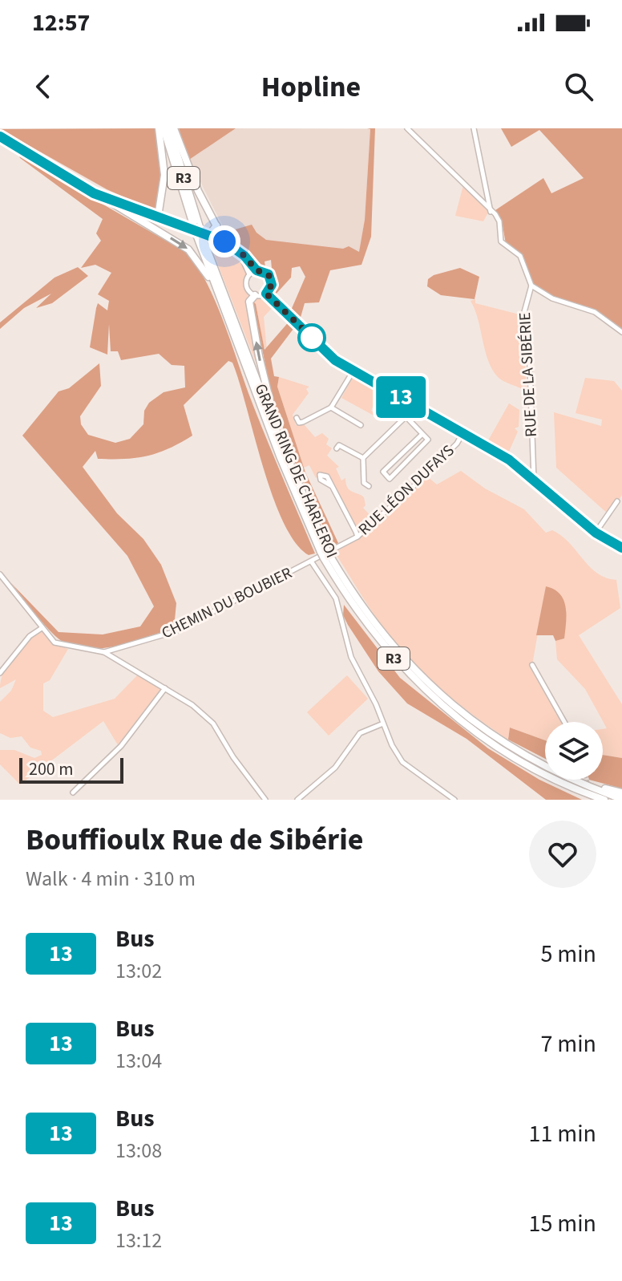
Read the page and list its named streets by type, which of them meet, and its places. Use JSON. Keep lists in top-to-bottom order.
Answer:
{
  "streets": {
    "highway": ["R3", "GRAND RING DE CHARLEROI"],
    "street": ["RUE DE LA SIBÉRIE", "RUE LÉON DUFAYS", "CHEMIN DU BOUBIER"]
  },
  "crossings": [
    ["RUE LÉON DUFAYS", "CHEMIN DU BOUBIER"]
  ],
  "lines": ["bus line 13"],
  "scale_bar": "200 m",
  "page": {
    "status": "12:57",
    "header": "Hopline",
    "on_map": "13",
    "scale": "200 m",
    "heading": ["Bouffioulx Rue de Sibérie", "Walk · 4 min · 310 m"],
    "list": [
      {
        "mark": "13",
        "name": "Bus",
        "note": "13:02",
        "value": "5 min"
      },
      {
        "mark": "13",
        "name": "Bus",
        "note": "13:04",
        "value": "7 min"
      },
      {
        "mark": "13",
        "name": "Bus",
        "note": "13:08",
        "value": "11 min"
      },
      {
        "mark": "13",
        "name": "Bus",
        "note": "13:12",
        "value": "15 min"
      }
    ]
  }
}
